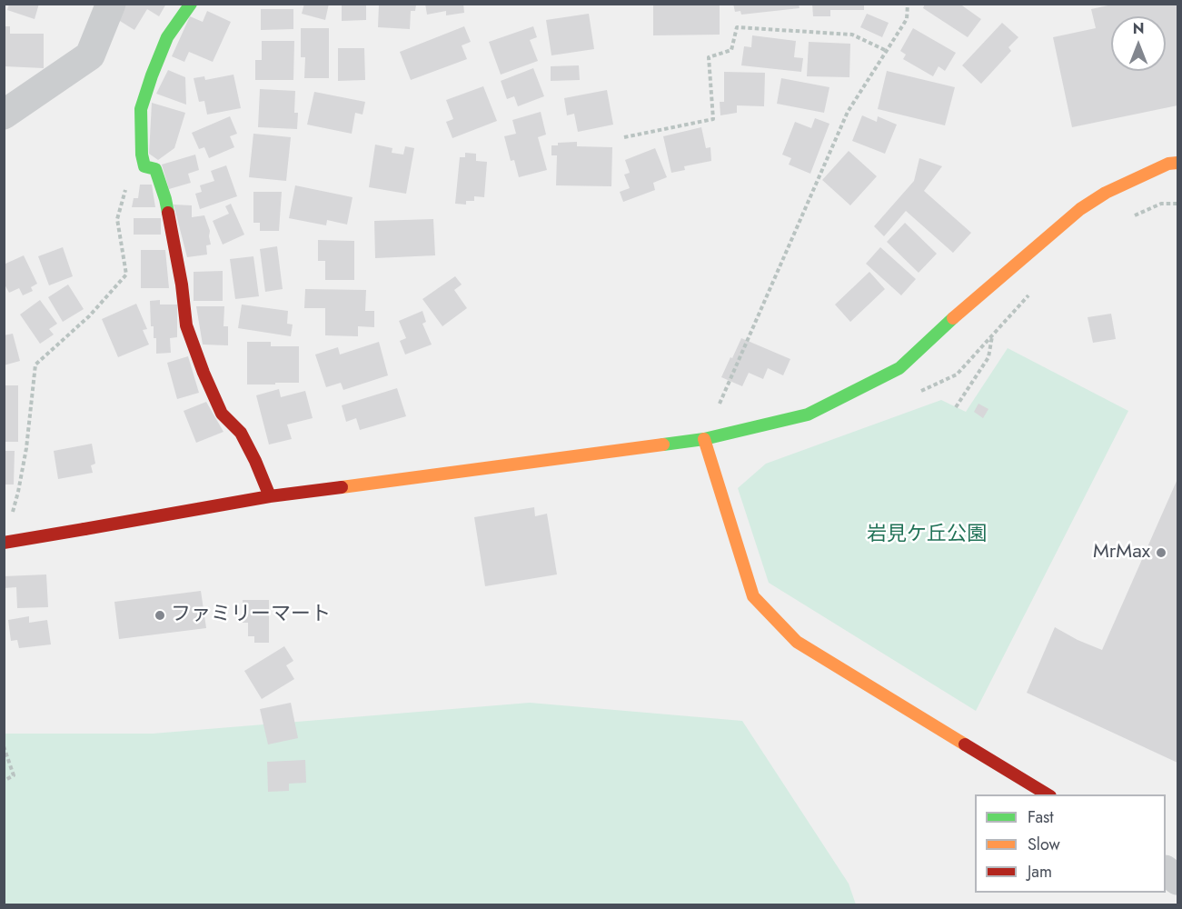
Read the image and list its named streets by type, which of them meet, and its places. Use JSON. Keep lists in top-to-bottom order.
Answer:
{
  "parks": ["岩見ケ丘公園"],
  "places": ["MrMax", "ファミリーマート"],
  "legend": ["Fast", "Slow", "Jam"],
  "north": "top"
}
